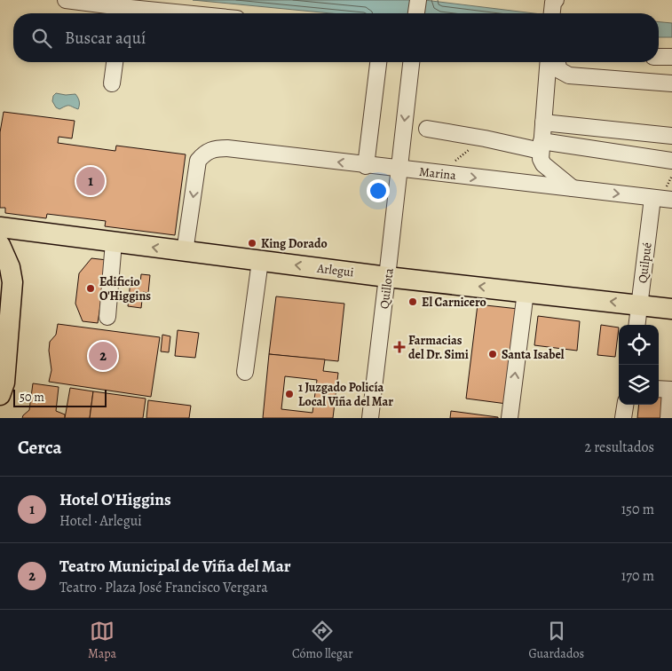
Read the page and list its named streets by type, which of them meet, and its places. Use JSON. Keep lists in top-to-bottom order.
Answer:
{
  "streets": {
    "main road": ["Arlegui"],
    "street": ["Marina", "Quilpué", "Quillota"]
  },
  "crossings": [
    ["Marina", "Quilpué"],
    ["Marina", "Arlegui"],
    ["Marina", "Quillota"],
    ["Quilpué", "Arlegui"],
    ["Arlegui", "Quillota"]
  ],
  "one_way": ["Arlegui"],
  "places": {
    "other": [
      "King Dorado",
      "Edificio O'Higgins",
      "El Carnicero",
      "Santa Isabel",
      "1 Juzgado Policía Local Viña del Mar"
    ],
    "health": ["Farmacias del Dr. Simi"]
  },
  "scale_bar": "50 m",
  "page": {
    "search": "Buscar aquí",
    "pins": ["1", "2"],
    "scale": "50 m",
    "heading": ["Cerca", "2 resultados"],
    "list": [
      {
        "mark": "1",
        "name": "Hotel O'Higgins",
        "note": "Hotel · Arlegui",
        "value": "150 m"
      },
      {
        "mark": "2",
        "name": "Teatro Municipal de Viña del Mar",
        "note": "Teatro · Plaza José Francisco Vergara",
        "value": "170 m"
      }
    ],
    "nav": ["Mapa", "Cómo llegar", "Guardados"]
  }
}
